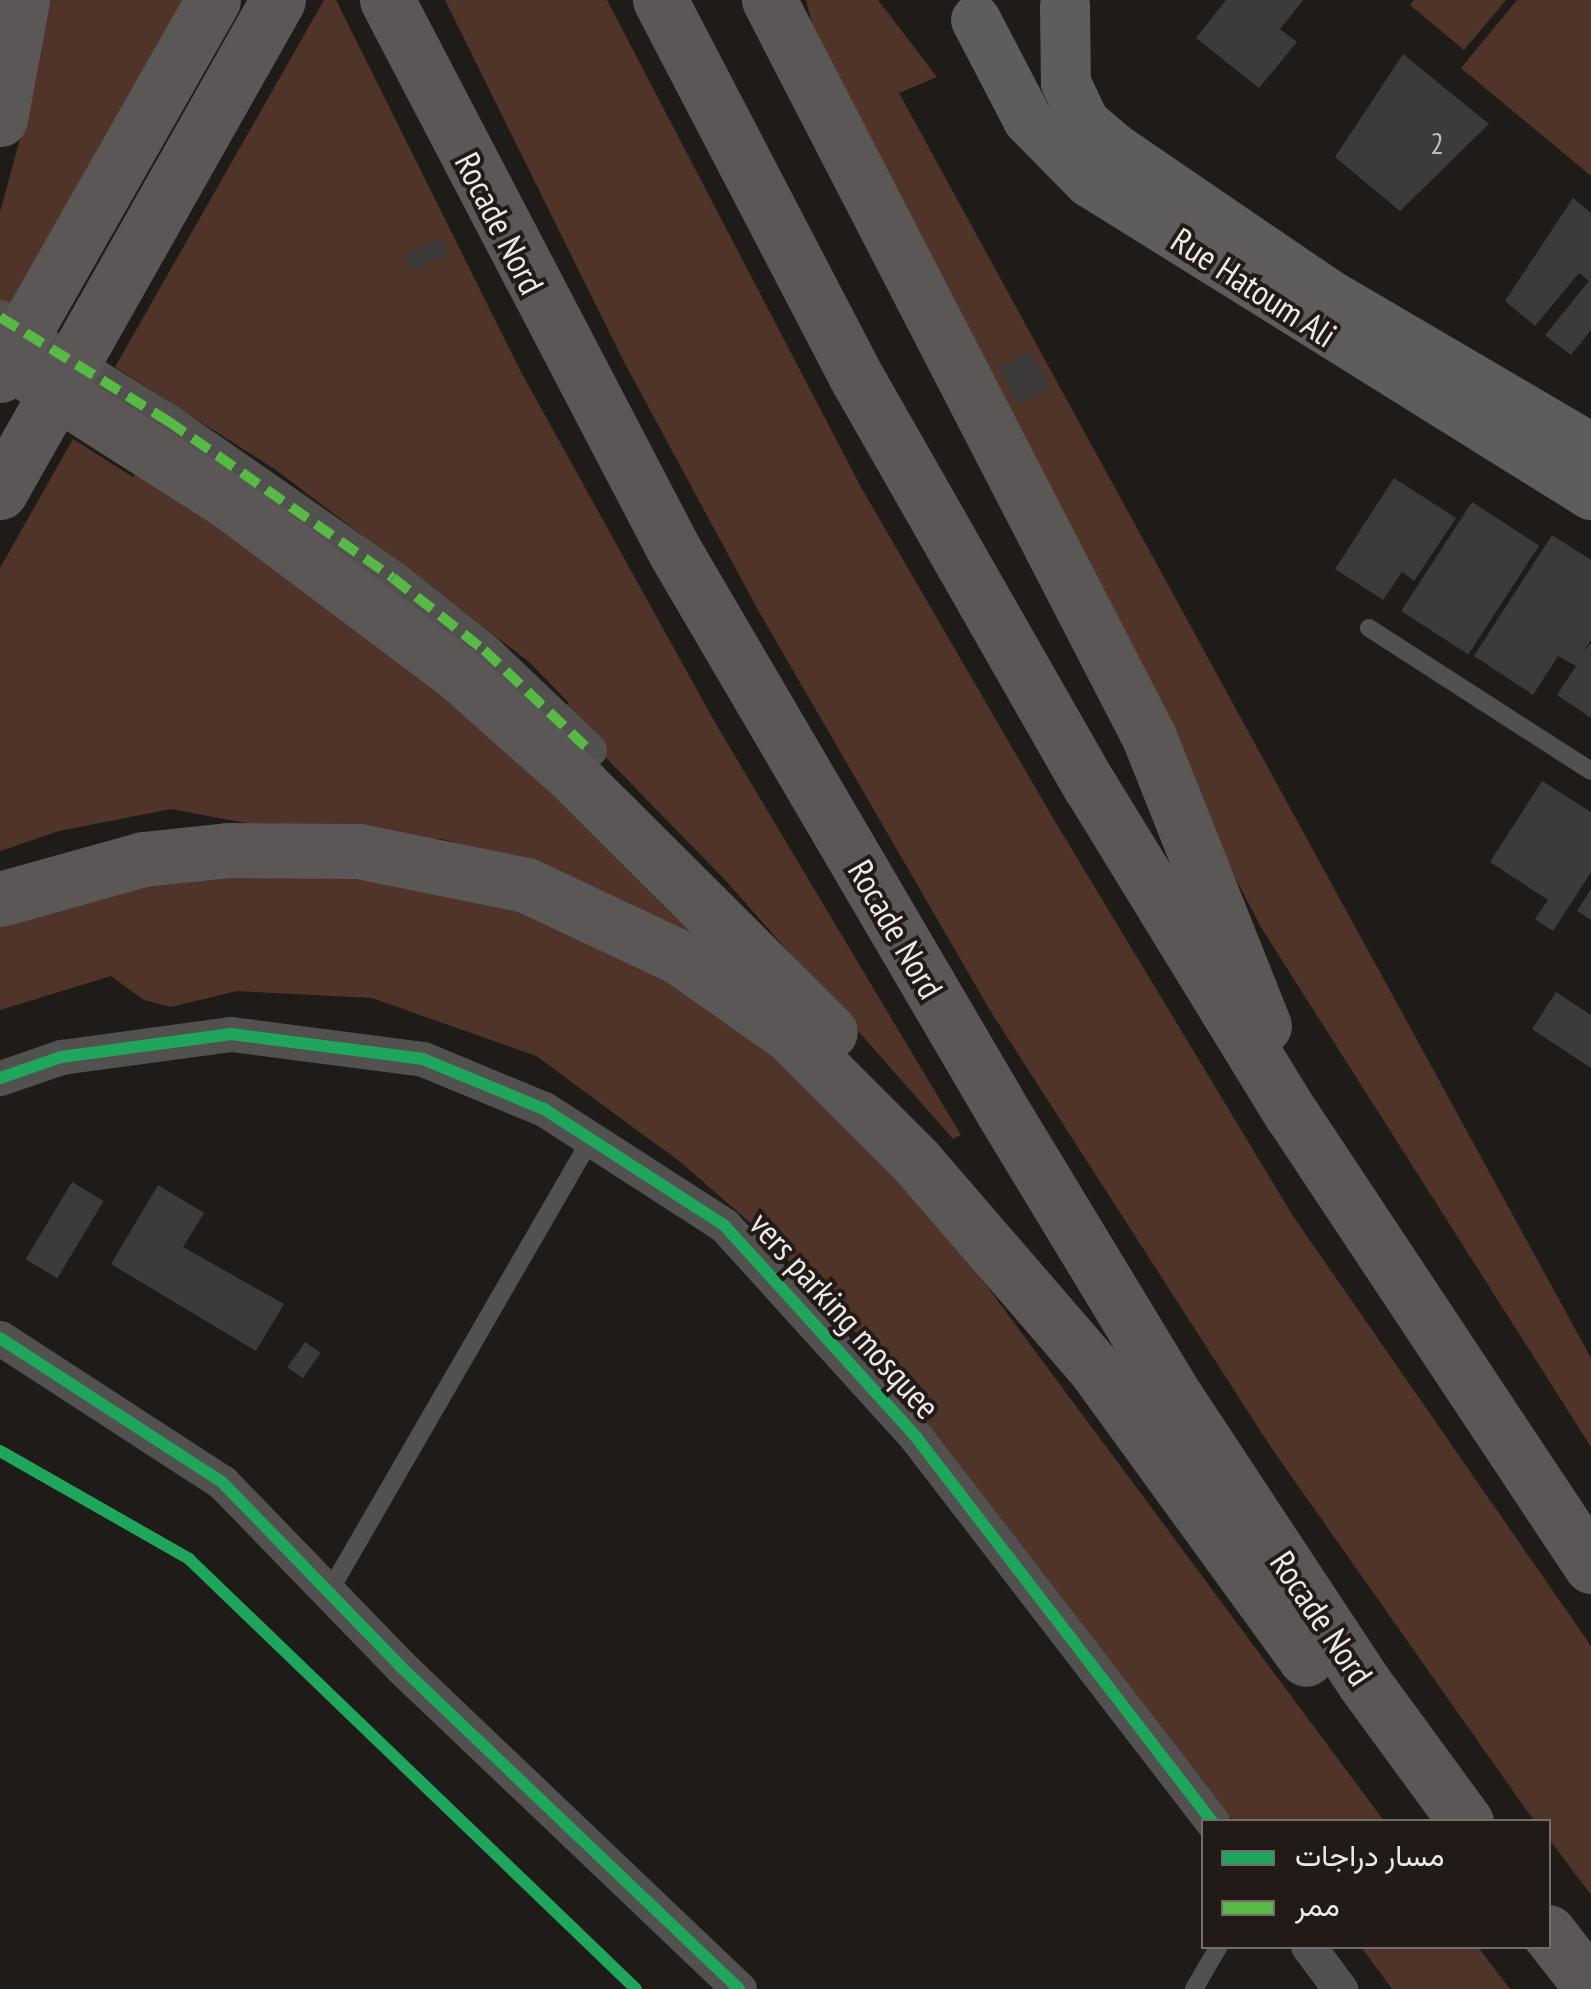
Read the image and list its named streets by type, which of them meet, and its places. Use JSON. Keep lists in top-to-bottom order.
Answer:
{
  "streets": {
    "highway": ["Rocade Nord"],
    "street": ["Rue Hatoum Ali", "vers parking mosquee"]
  },
  "house_numbers": ["2"],
  "legend": ["مسار دراجات", "ممر"]
}
